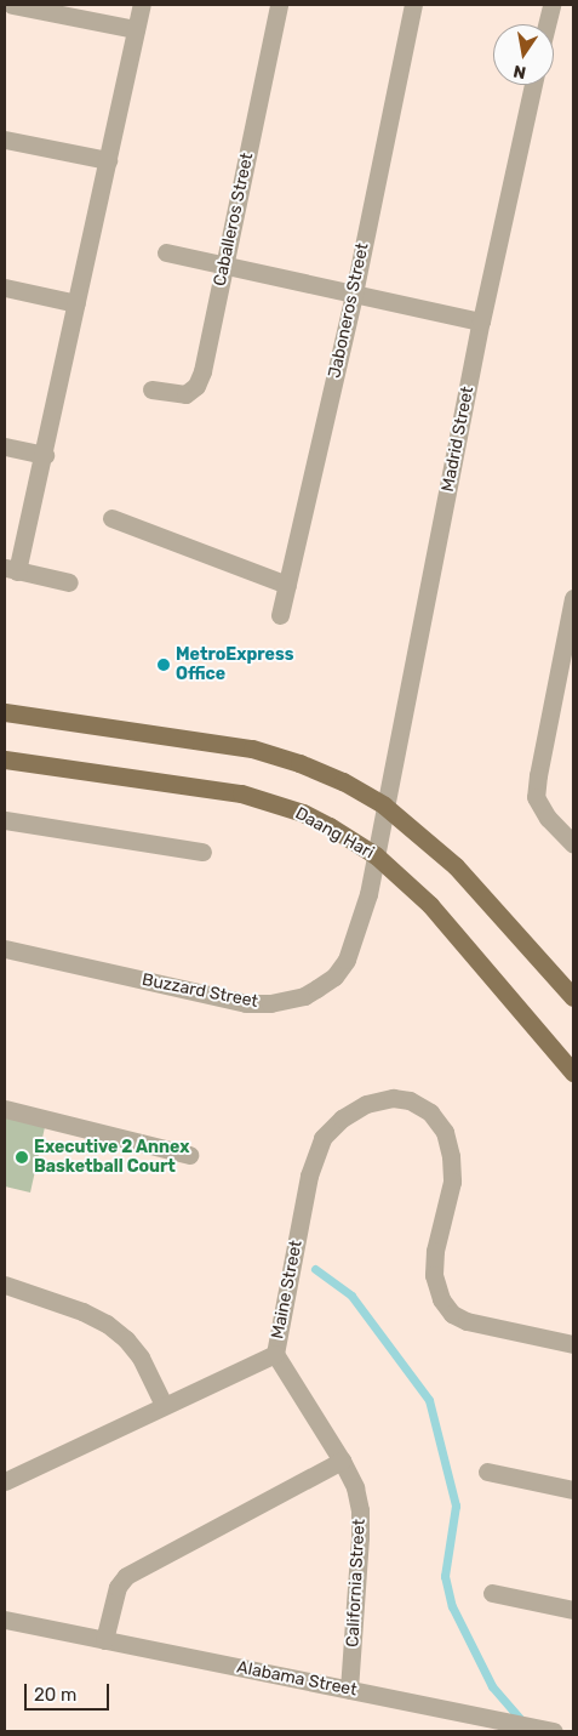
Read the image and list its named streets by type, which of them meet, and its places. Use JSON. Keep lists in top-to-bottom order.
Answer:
{
  "streets": {
    "main road": ["Daang Hari"],
    "street": [
      "Caballeros Street",
      "Jaboneros Street",
      "Madrid Street",
      "Buzzard Street",
      "Maine Street",
      "California Street",
      "Alabama Street"
    ]
  },
  "crossings": [
    ["Madrid Street", "Daang Hari"],
    ["Madrid Street", "Buzzard Street"],
    ["Daang Hari", "Buzzard Street"],
    ["Maine Street", "California Street"],
    ["California Street", "Alabama Street"]
  ],
  "places": ["MetroExpress Office", "Executive 2 Annex Basketball Court"],
  "scale_bar": "20 m",
  "north": "bottom"
}
